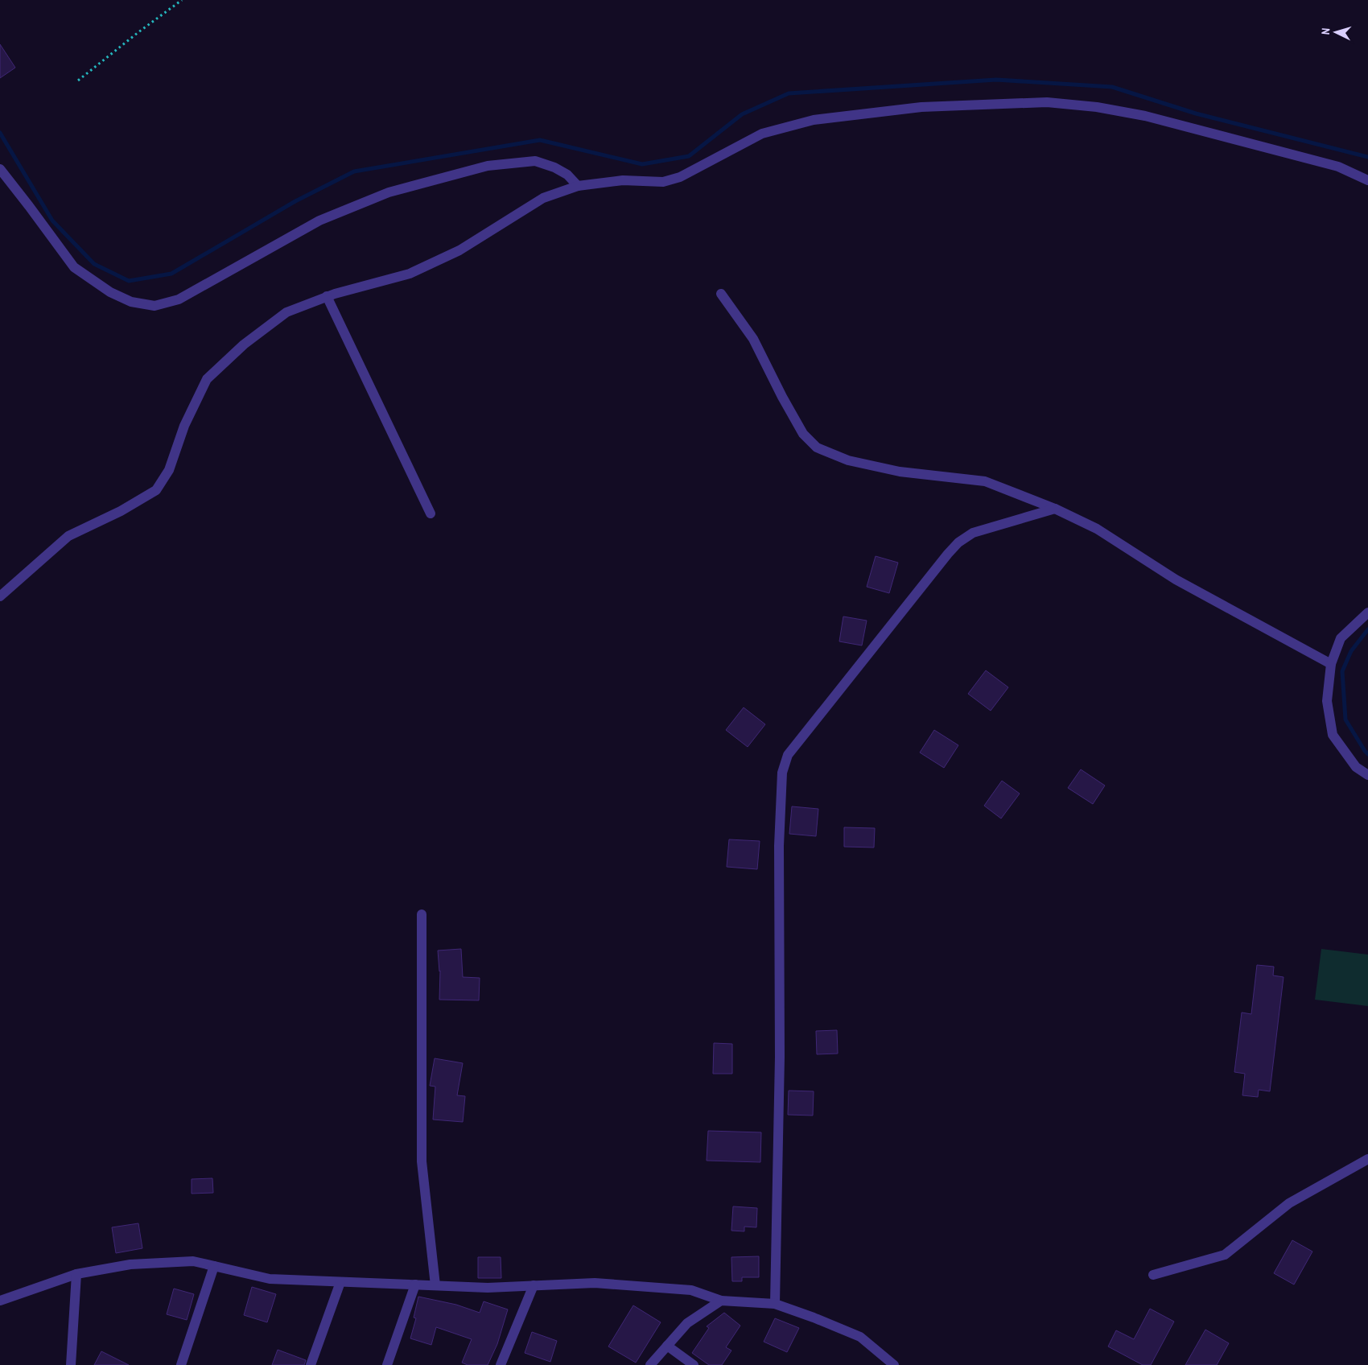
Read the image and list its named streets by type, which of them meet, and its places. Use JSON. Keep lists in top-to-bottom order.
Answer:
{
  "north": "left"
}
